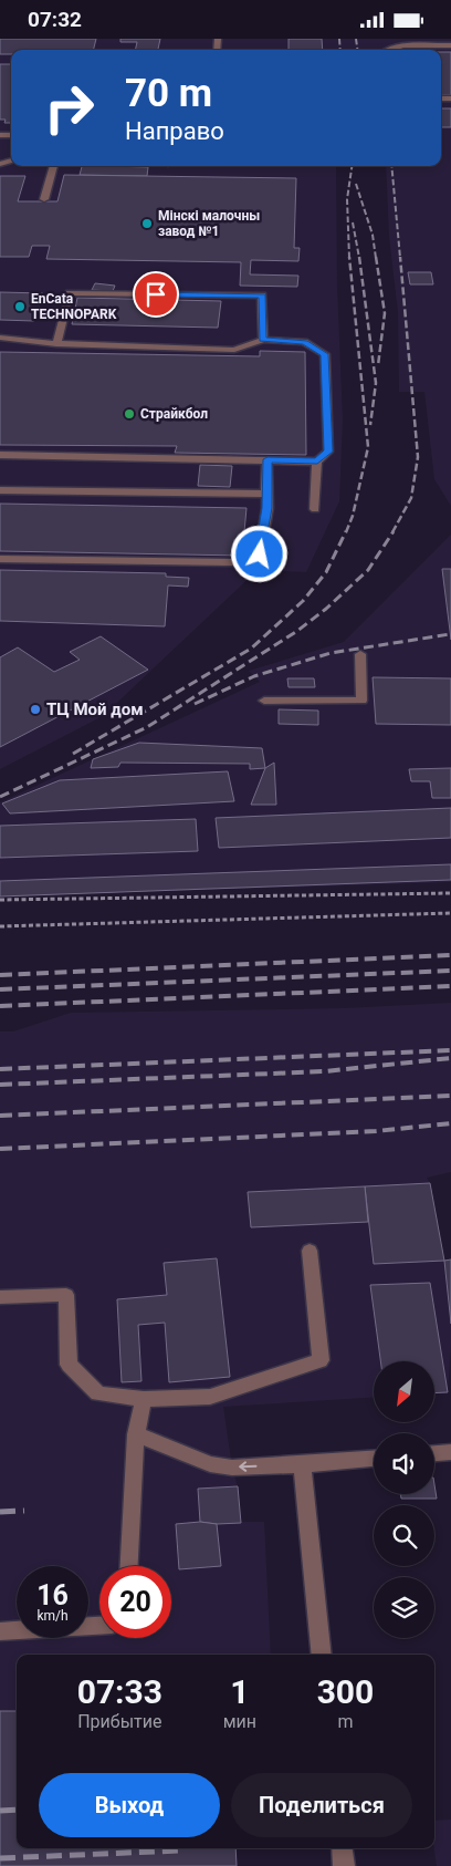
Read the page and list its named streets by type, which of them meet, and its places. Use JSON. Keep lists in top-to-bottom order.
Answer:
{
  "places": [
    "Мінскі малочны завод №1",
    "EnCata TECHNOPARK",
    "Страйкбол",
    "ТЦ Мой дом"
  ],
  "north": "bottom left",
  "page": {
    "status": "07:32",
    "turn": ["70 m", "Направо"],
    "speed": "16 km/h",
    "limit": "20",
    "eta": [
      "07:33",
      "Прибытие",
      "1",
      "мин",
      "300",
      "m"
    ],
    "buttons": ["Выход", "Поделиться"]
  }
}
